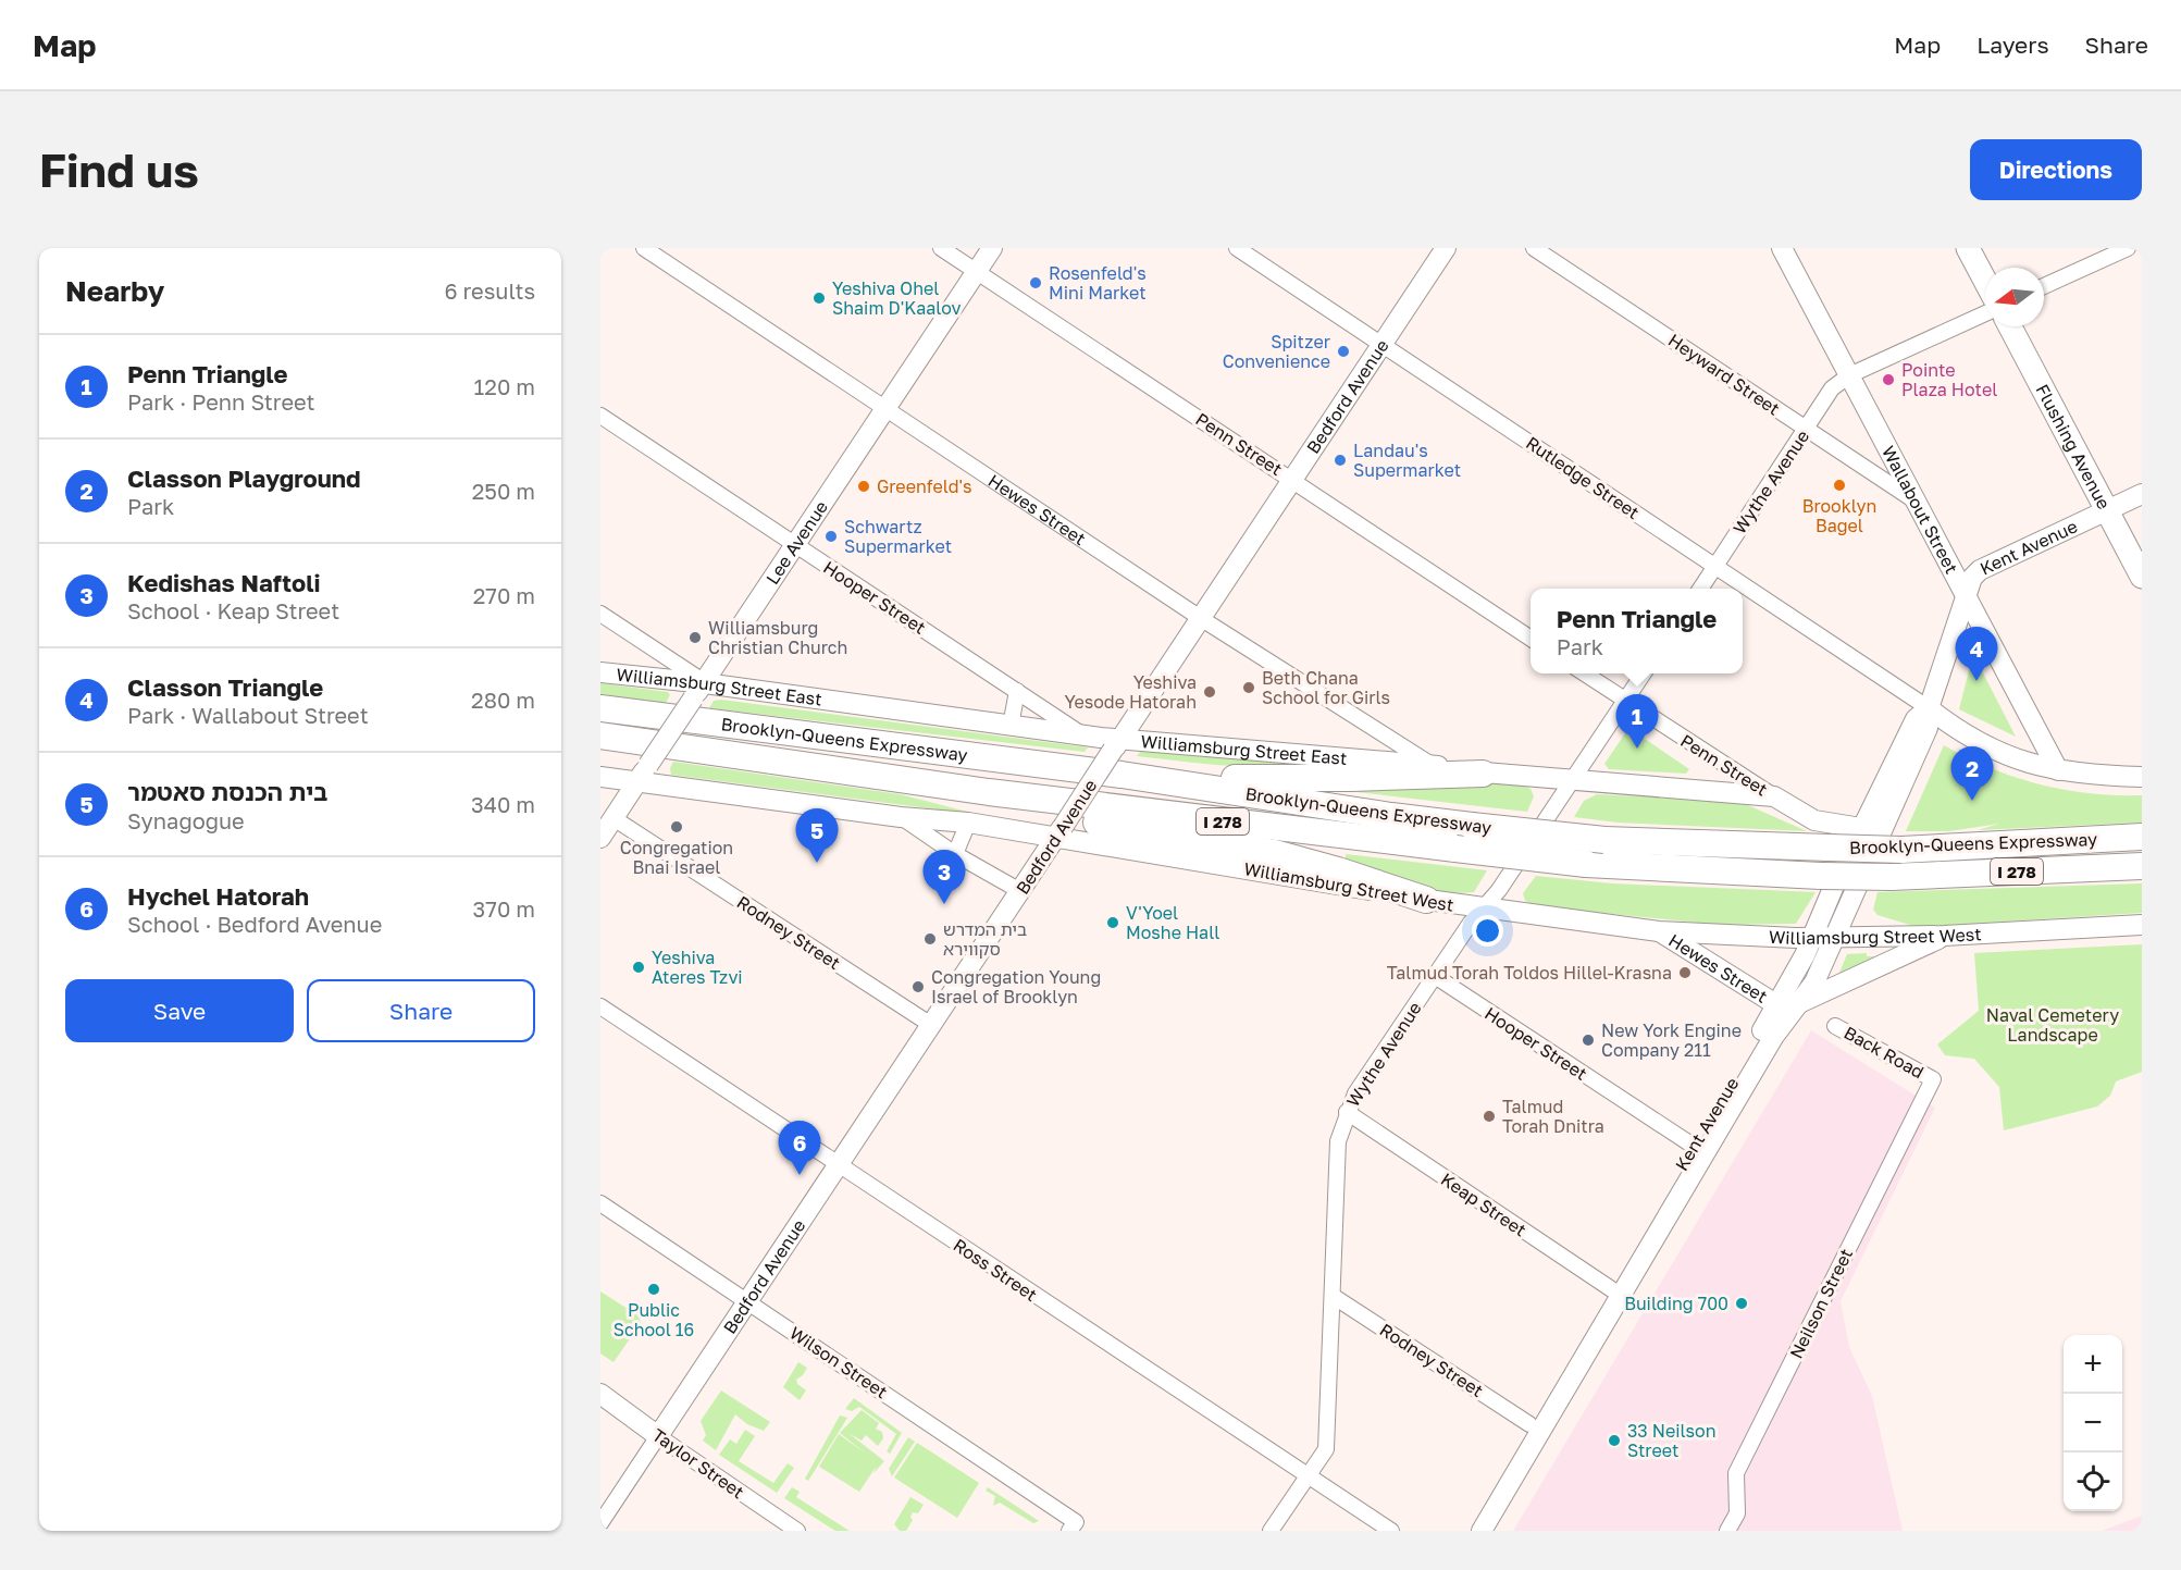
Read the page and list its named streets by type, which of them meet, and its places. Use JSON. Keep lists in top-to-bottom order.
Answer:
{
  "streets": {
    "highway": ["Brooklyn-Queens Expressway", "I 278"],
    "main road": [
      "Bedford Avenue",
      "Flushing Avenue",
      "Hewes Street",
      "Wallabout Street",
      "Lee Avenue",
      "Kent Avenue",
      "Williamsburg Street East",
      "Williamsburg Street West",
      "Taylor Street"
    ],
    "street": [
      "Heyward Street",
      "Penn Street",
      "Rutledge Street",
      "Wythe Avenue",
      "Hooper Street",
      "Rodney Street",
      "Back Road",
      "Keap Street",
      "Ross Street",
      "Neilson Street",
      "Wilson Street"
    ]
  },
  "crossings": [
    ["Heyward Street", "Wythe Avenue"],
    ["Heyward Street", "Wallabout Street"],
    ["Bedford Avenue", "Penn Street"],
    ["Bedford Avenue", "Rutledge Street"],
    ["Bedford Avenue", "Hewes Street"],
    ["Bedford Avenue", "Williamsburg Street East"],
    ["Bedford Avenue", "Williamsburg Street West"],
    ["Bedford Avenue", "Rodney Street"],
    ["Bedford Avenue", "Ross Street"],
    ["Bedford Avenue", "Wilson Street"],
    ["Bedford Avenue", "Taylor Street"],
    ["Penn Street", "Wythe Avenue"],
    ["Penn Street", "Lee Avenue"],
    ["Penn Street", "Williamsburg Street East"],
    ["Flushing Avenue", "Kent Avenue"],
    ["Rutledge Street", "Wythe Avenue"],
    ["Rutledge Street", "Kent Avenue"],
    ["Wythe Avenue", "Wallabout Street"],
    ["Wythe Avenue", "Hooper Street"],
    ["Wythe Avenue", "Williamsburg Street East"],
    ["Wythe Avenue", "Williamsburg Street West"],
    ["Wythe Avenue", "Rodney Street"],
    ["Wythe Avenue", "Keap Street"],
    ["Wythe Avenue", "Ross Street"],
    ["Hewes Street", "Lee Avenue"],
    ["Hewes Street", "Kent Avenue"],
    ["Hewes Street", "Williamsburg Street East"],
    ["Hewes Street", "Williamsburg Street West"],
    ["Wallabout Street", "Kent Avenue"],
    ["Lee Avenue", "Hooper Street"],
    ["Lee Avenue", "Williamsburg Street East"],
    ["Lee Avenue", "Williamsburg Street West"],
    ["Lee Avenue", "Rodney Street"],
    ["Kent Avenue", "Hooper Street"],
    ["Kent Avenue", "Williamsburg Street East"],
    ["Kent Avenue", "Williamsburg Street West"],
    ["Kent Avenue", "Rodney Street"],
    ["Kent Avenue", "Keap Street"],
    ["Hooper Street", "Williamsburg Street East"],
    ["Back Road", "Neilson Street"]
  ],
  "parks": ["Naval Cemetery Landscape"],
  "places": [
    "Rosenfeld's Mini Market",
    "Yeshiva Ohel Shaim D'Kaalov",
    "Spitzer Convenience",
    "Pointe Plaza Hotel",
    "Landau's Supermarket",
    "Brooklyn Bagel",
    "Greenfeld's",
    "Schwartz Supermarket",
    "Williamsburg Christian Church",
    "Beth Chana School for Girls",
    "Yeshiva Yesode Hatorah",
    "Congregation Bnai Israel",
    "V'Yoel Moshe Hall",
    "בית המדרש סקווירא",
    "Yeshiva Ateres Tzvi",
    "Talmud Torah Toldos Hillel-Krasna",
    "Congregation Young Israel of Brooklyn",
    "New York Engine Company 211",
    "Talmud Torah Dnitra",
    "Public School 16",
    "Building 700",
    "33 Neilson Street"
  ],
  "north": "left",
  "page": {
    "header": "Map",
    "nav": ["Map", "Layers", "Share"],
    "buttons": [
      "Directions",
      ["Save", "Share"]
    ],
    "title": "Find us",
    "heading": ["Nearby", "6 results"],
    "list": [
      {
        "mark": "1",
        "name": "Penn Triangle",
        "note": "Park · Penn Street",
        "value": "120 m"
      },
      {
        "mark": "2",
        "name": "Classon Playground",
        "note": "Park",
        "value": "250 m"
      },
      {
        "mark": "3",
        "name": "Kedishas Naftoli",
        "note": "School · Keap Street",
        "value": "270 m"
      },
      {
        "mark": "4",
        "name": "Classon Triangle",
        "note": "Park · Wallabout Street",
        "value": "280 m"
      },
      {
        "mark": "5",
        "name": "בית הכנסת סאטמר",
        "note": "Synagogue",
        "value": "340 m"
      },
      {
        "mark": "6",
        "name": "Hychel Hatorah",
        "note": "School · Bedford Avenue",
        "value": "370 m"
      }
    ],
    "popup": ["Penn Triangle", "Park"],
    "pins": [
      "4",
      "1",
      "2",
      "5",
      "3",
      "6"
    ],
    "map_buttons": ["+", "−"]
  }
}
